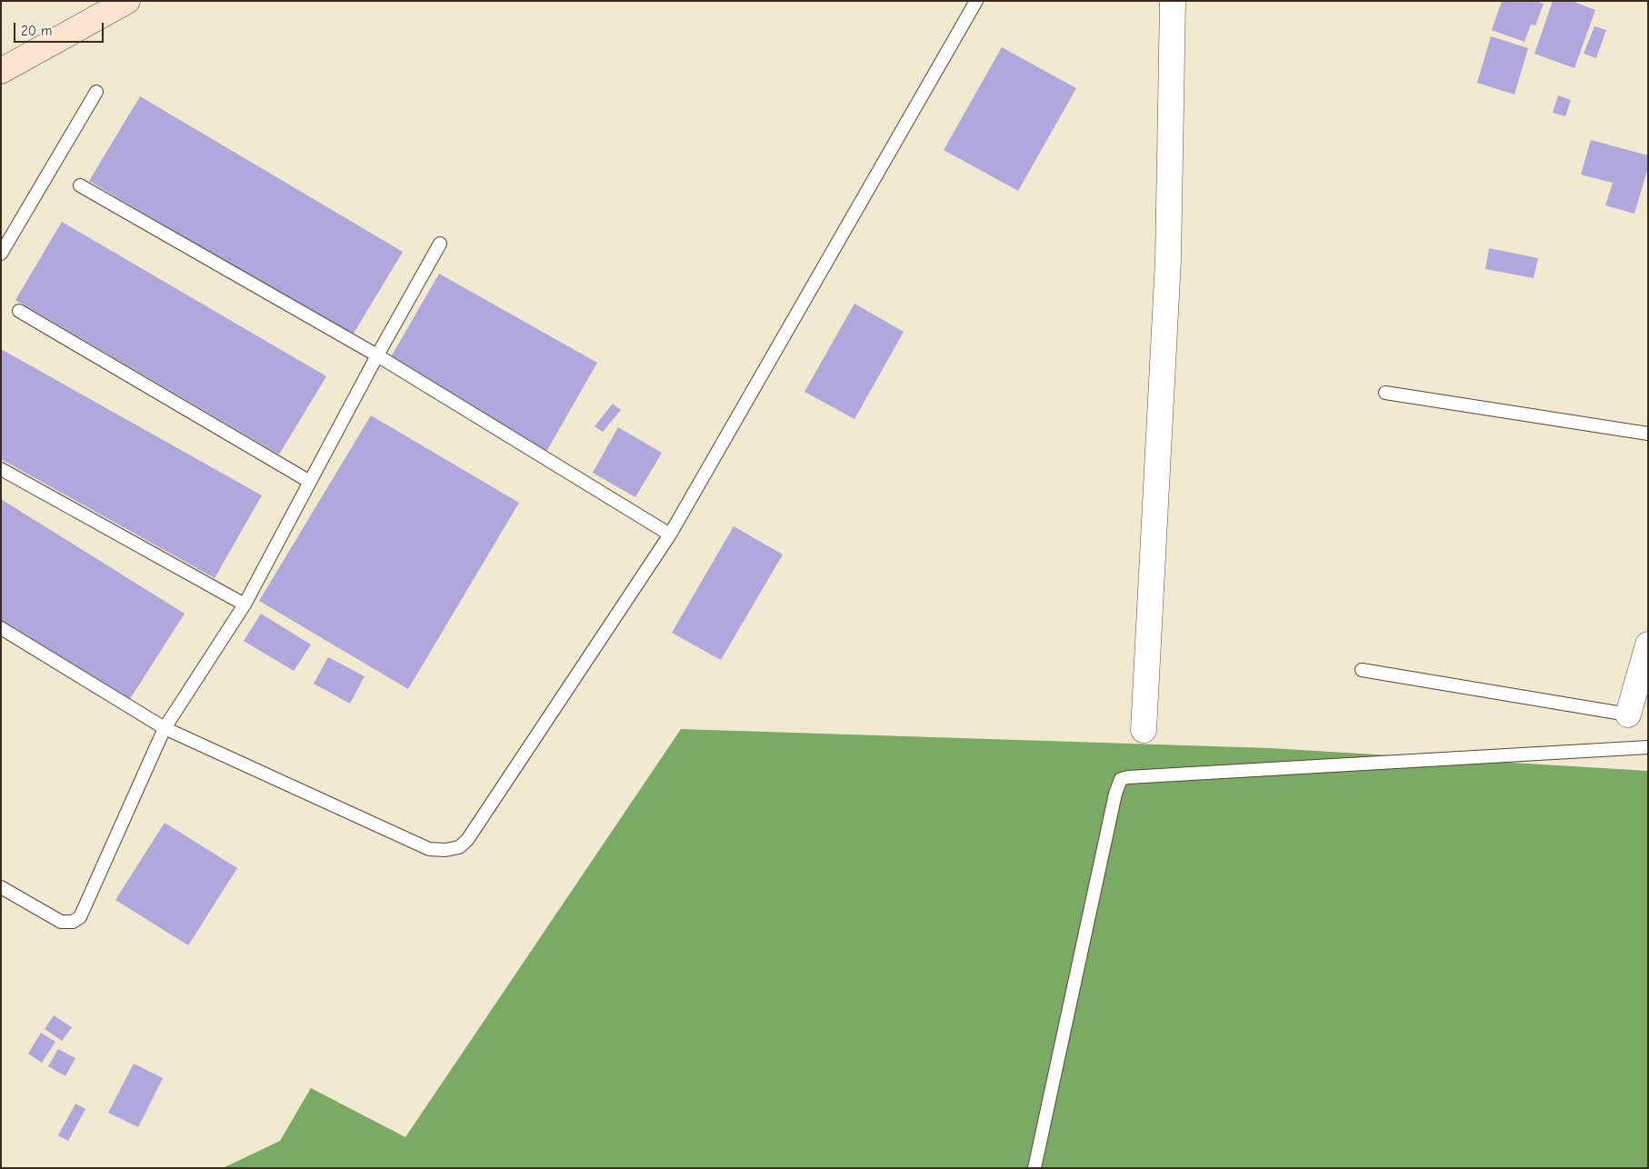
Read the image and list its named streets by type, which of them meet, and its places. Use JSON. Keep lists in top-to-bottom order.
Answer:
{
  "scale_bar": "20 m"
}
